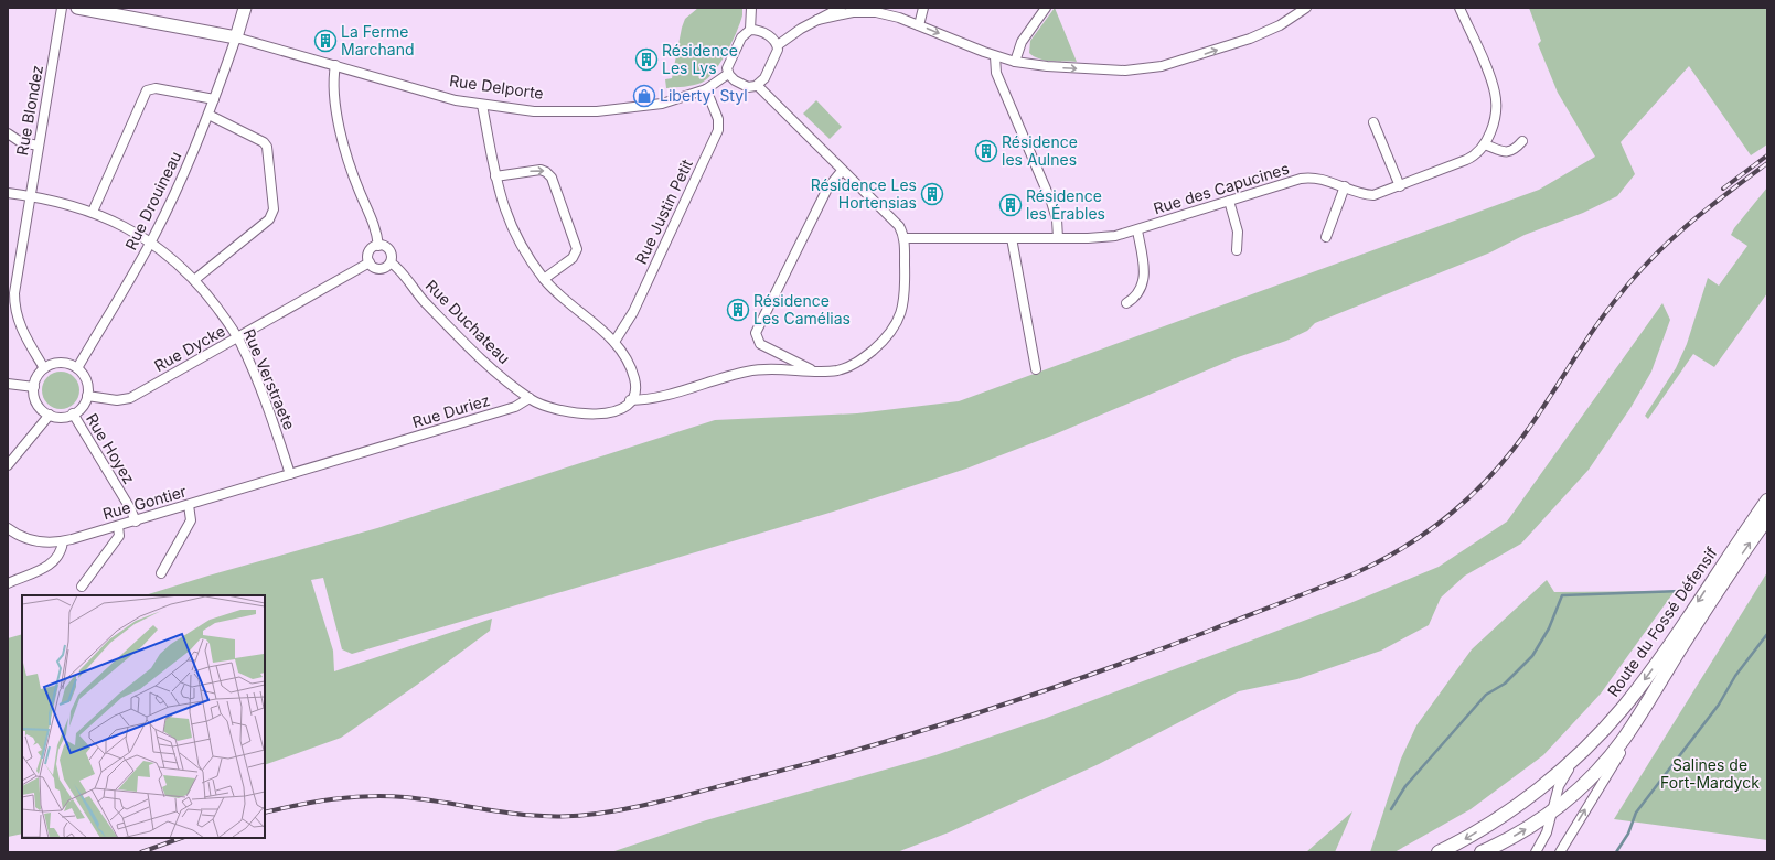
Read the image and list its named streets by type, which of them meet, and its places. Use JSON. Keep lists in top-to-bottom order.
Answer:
{
  "streets": {
    "main road": ["Route du Fossé Défensif"],
    "street": [
      "Rue Delporte",
      "Rue Blondez",
      "Rue des Capucines",
      "Rue Drouineau",
      "Rue Justin Petit",
      "Rue Duchateau",
      "Rue Dycke",
      "Rue Verstraete",
      "Rue Duriez",
      "Rue Hoyez",
      "Rue Gontier"
    ]
  },
  "crossings": [
    ["Rue Delporte", "Rue Drouineau"],
    ["Rue Delporte", "Rue Justin Petit"],
    ["Rue Blondez", "Rue Drouineau"],
    ["Rue Blondez", "Rue Dycke"],
    ["Rue Blondez", "Rue Verstraete"],
    ["Rue Blondez", "Rue Hoyez"],
    ["Rue Drouineau", "Rue Dycke"],
    ["Rue Drouineau", "Rue Verstraete"],
    ["Rue Drouineau", "Rue Hoyez"],
    ["Rue Duchateau", "Rue Dycke"],
    ["Rue Duchateau", "Rue Duriez"],
    ["Rue Dycke", "Rue Verstraete"],
    ["Rue Dycke", "Rue Hoyez"],
    ["Rue Verstraete", "Rue Duriez"],
    ["Rue Verstraete", "Rue Gontier"],
    ["Rue Duriez", "Rue Gontier"],
    ["Rue Hoyez", "Rue Gontier"]
  ],
  "parks": ["Salines de Fort-Mardyck"],
  "places": {
    "building": [
      "La Ferme Marchand",
      "Résidence Les Lys",
      "Résidence les Aulnes",
      "Résidence Les Hortensias",
      "Résidence les Érables",
      "Résidence Les Camélias"
    ],
    "shop": ["Liberty' Styl"]
  }
}
